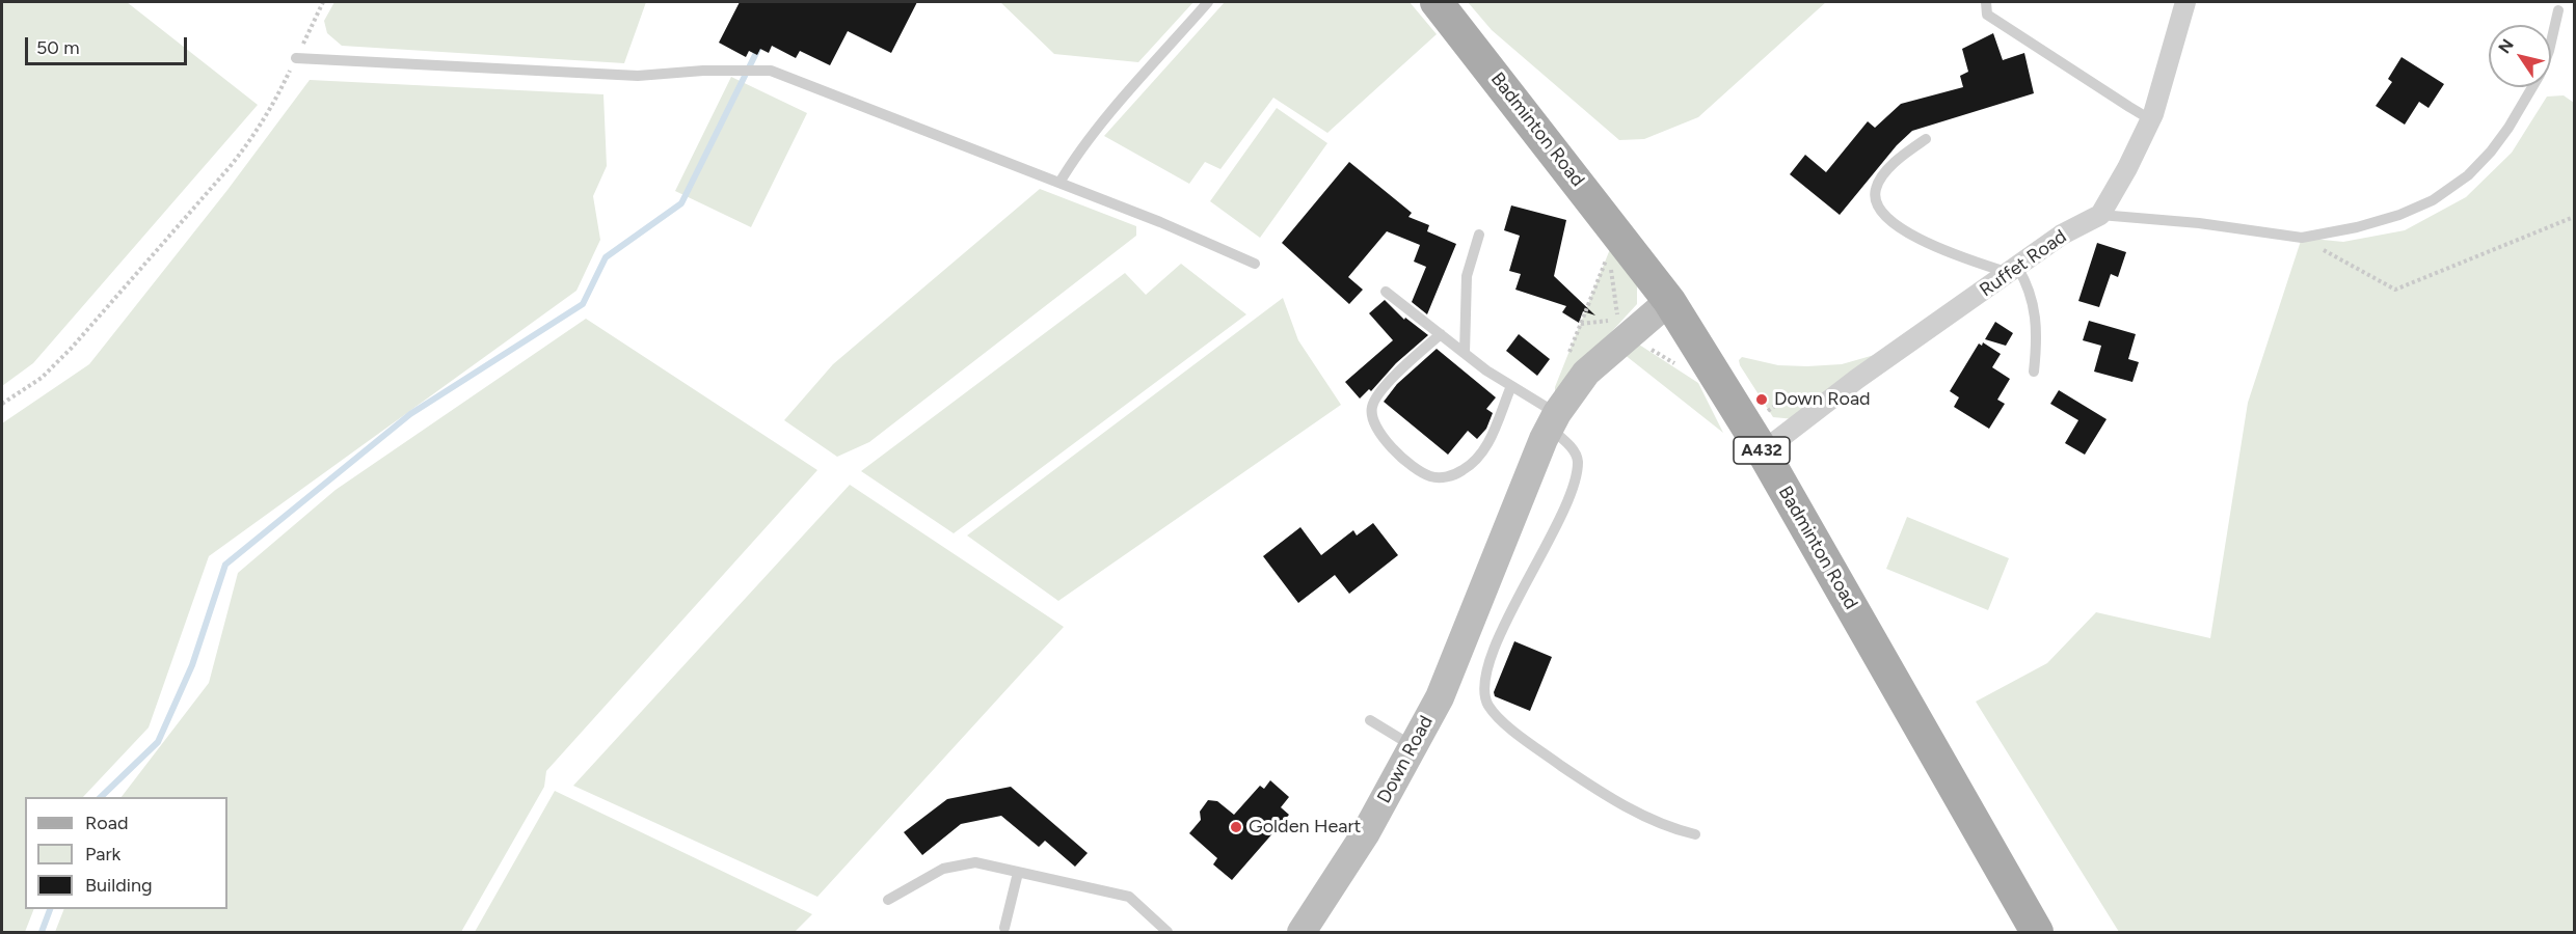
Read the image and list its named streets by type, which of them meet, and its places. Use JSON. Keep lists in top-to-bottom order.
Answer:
{
  "streets": {
    "main road": ["Badminton Road", "A432"],
    "street": ["Ruffet Road", "Down Road"]
  },
  "crossings": [
    ["Badminton Road", "Ruffet Road"],
    ["Badminton Road", "Down Road"]
  ],
  "places": ["Down Road", "Golden Heart"],
  "legend": ["Road", "Park", "Building"],
  "scale_bar": "50 m",
  "north": "top left"
}
